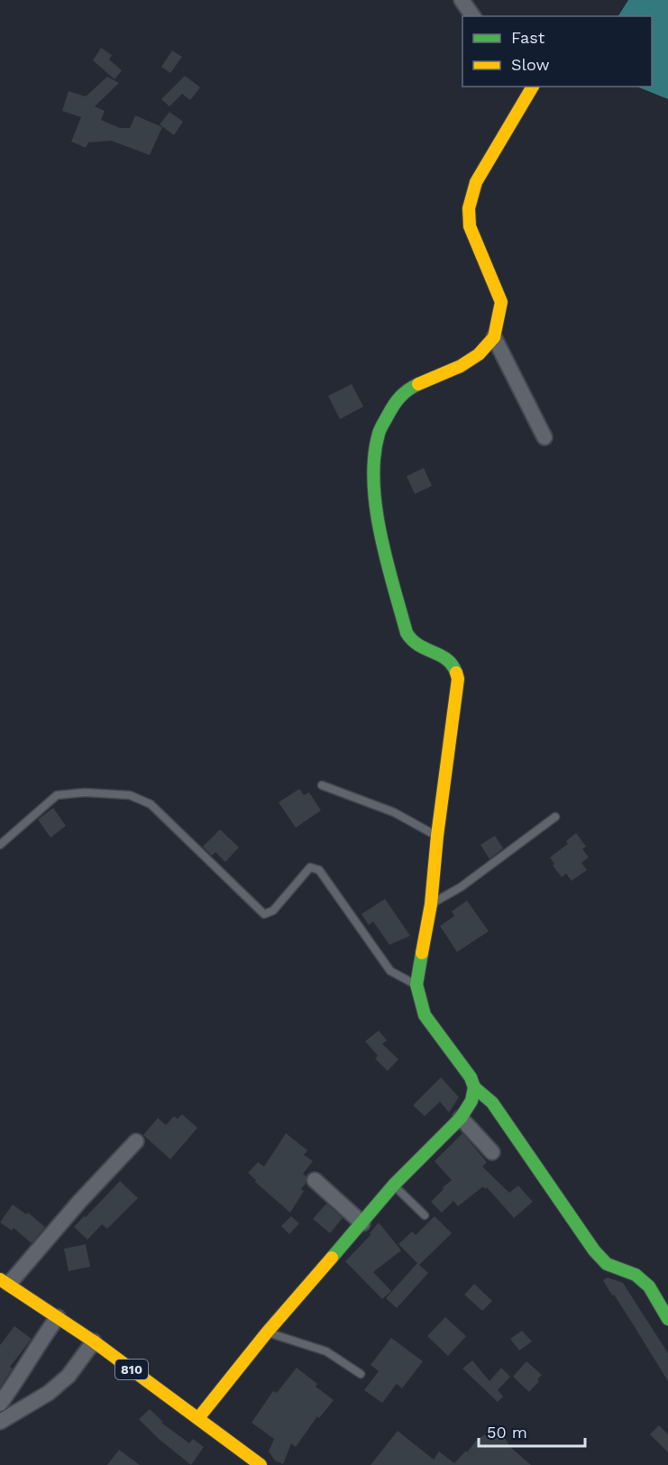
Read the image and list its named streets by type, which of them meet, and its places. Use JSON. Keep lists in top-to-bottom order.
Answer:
{
  "streets": {
    "main road": ["810"]
  },
  "legend": ["Fast", "Slow"],
  "scale_bar": "50 m"
}
